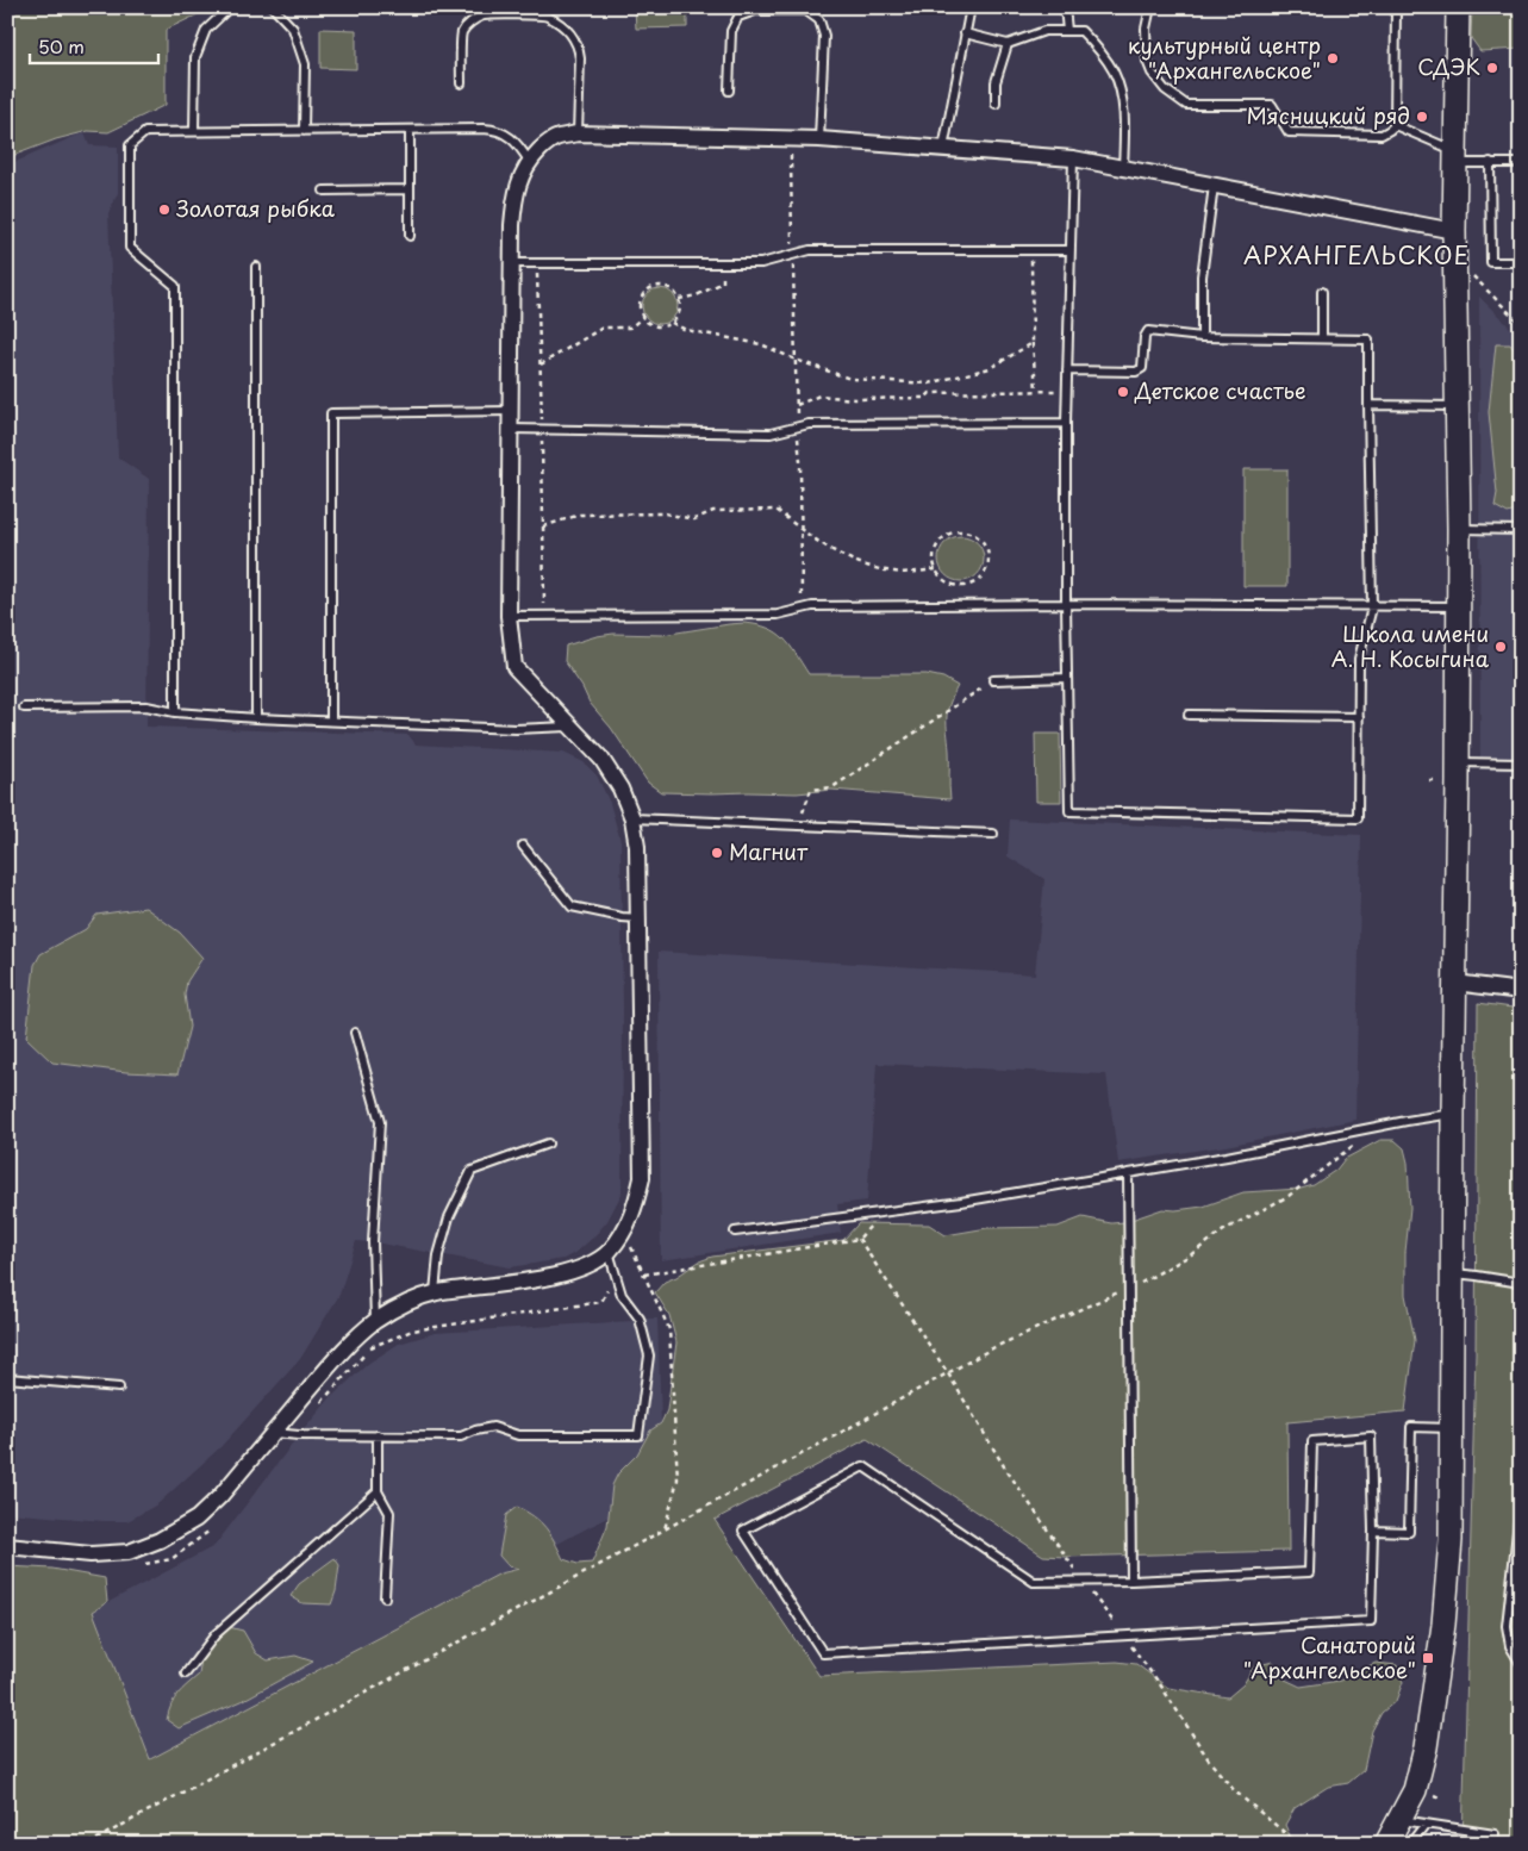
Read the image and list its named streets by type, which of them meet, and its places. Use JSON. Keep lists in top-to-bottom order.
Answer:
{
  "districts": ["АРХАНГЕЛЬСКОЕ"],
  "places": {
    "other": [
      "культурный центр \"Архангельское\"",
      "СДЭК",
      "Мясницкий ряд",
      "Золотая рыбка",
      "Детское счастье",
      "Школа имени А. Н. Косыгина",
      "Магнит"
    ],
    "transit": ["Санаторий \"Архангельское\""]
  },
  "scale_bar": "50 m"
}
